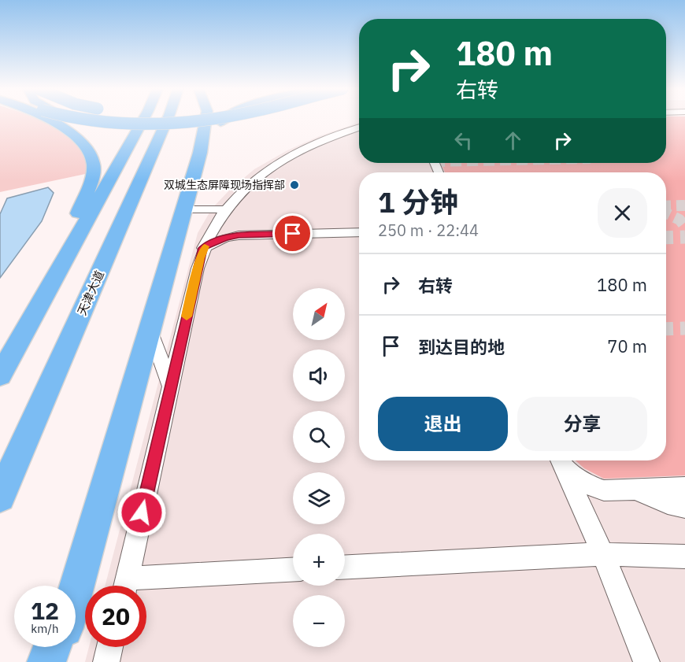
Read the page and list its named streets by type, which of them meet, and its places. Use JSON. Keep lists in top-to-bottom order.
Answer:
{
  "streets": {
    "highway": ["天津大道"]
  },
  "places": ["双城生态屏障现场指挥部"],
  "north": "top right",
  "page": {
    "turn": ["180 m", "右转"],
    "heading": ["1 分钟", "250 m · 22:44"],
    "list": [
      {
        "name": "右转",
        "value": "180 m"
      },
      {
        "name": "到达目的地",
        "value": "70 m"
      }
    ],
    "map_buttons": ["+", "−"],
    "buttons": ["退出", "分享"],
    "speed": "12 km/h",
    "limit": "20"
  }
}
